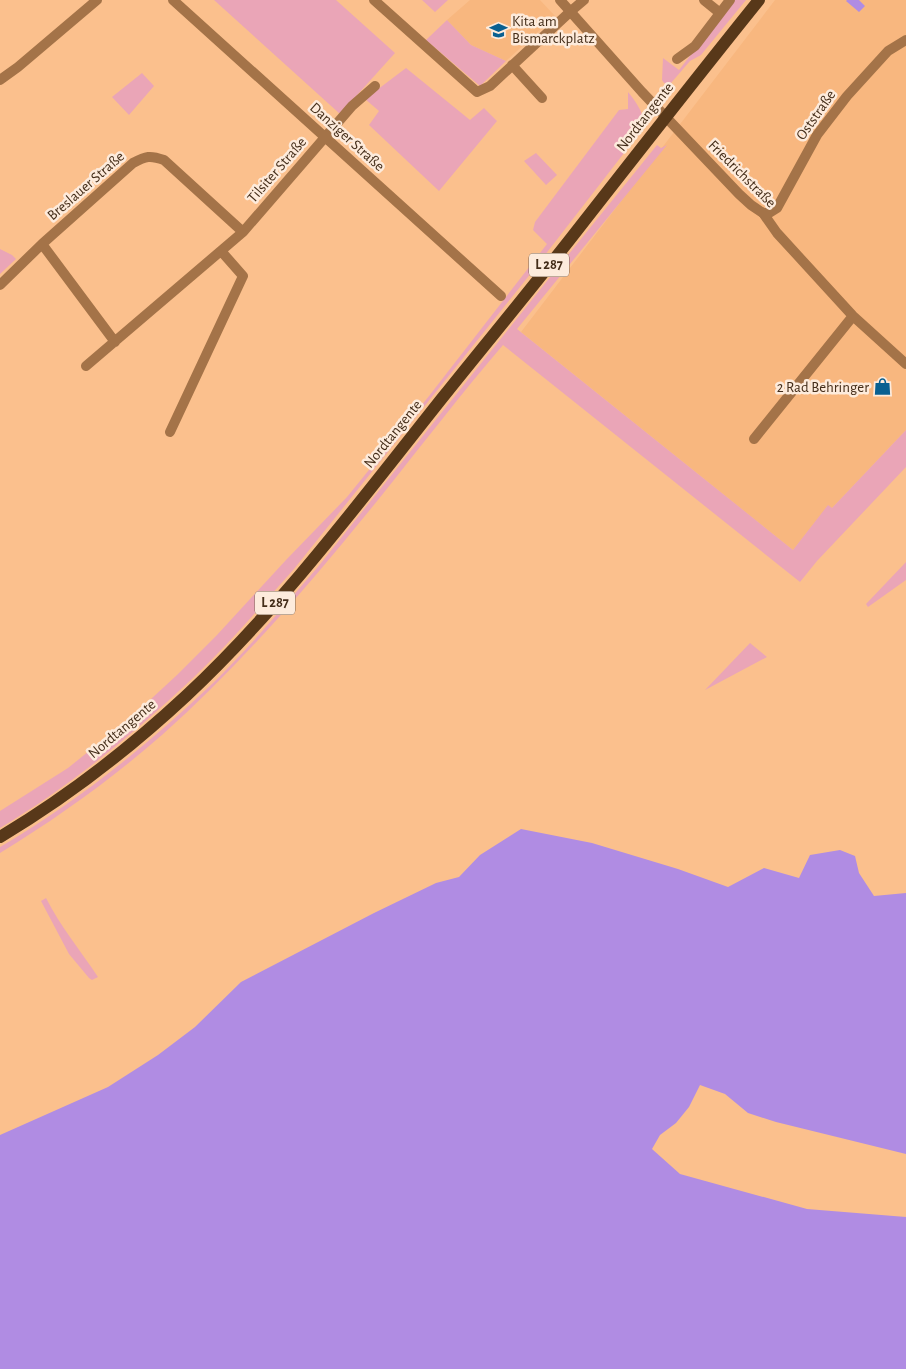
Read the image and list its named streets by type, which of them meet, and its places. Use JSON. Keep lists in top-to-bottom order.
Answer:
{
  "streets": {
    "main road": ["Nordtangente", "L 287"],
    "street": [
      "Oststraße",
      "Danziger Straße",
      "Tilsiter Straße",
      "Friedrichstraße",
      "Breslauer Straße"
    ]
  },
  "crossings": [
    ["Oststraße", "Friedrichstraße"],
    ["Nordtangente", "Friedrichstraße"],
    ["Danziger Straße", "Tilsiter Straße"],
    ["Tilsiter Straße", "Breslauer Straße"]
  ],
  "places": {
    "school or university": ["Kita am Bismarckplatz"],
    "shop": ["2 Rad Behringer"]
  }
}
